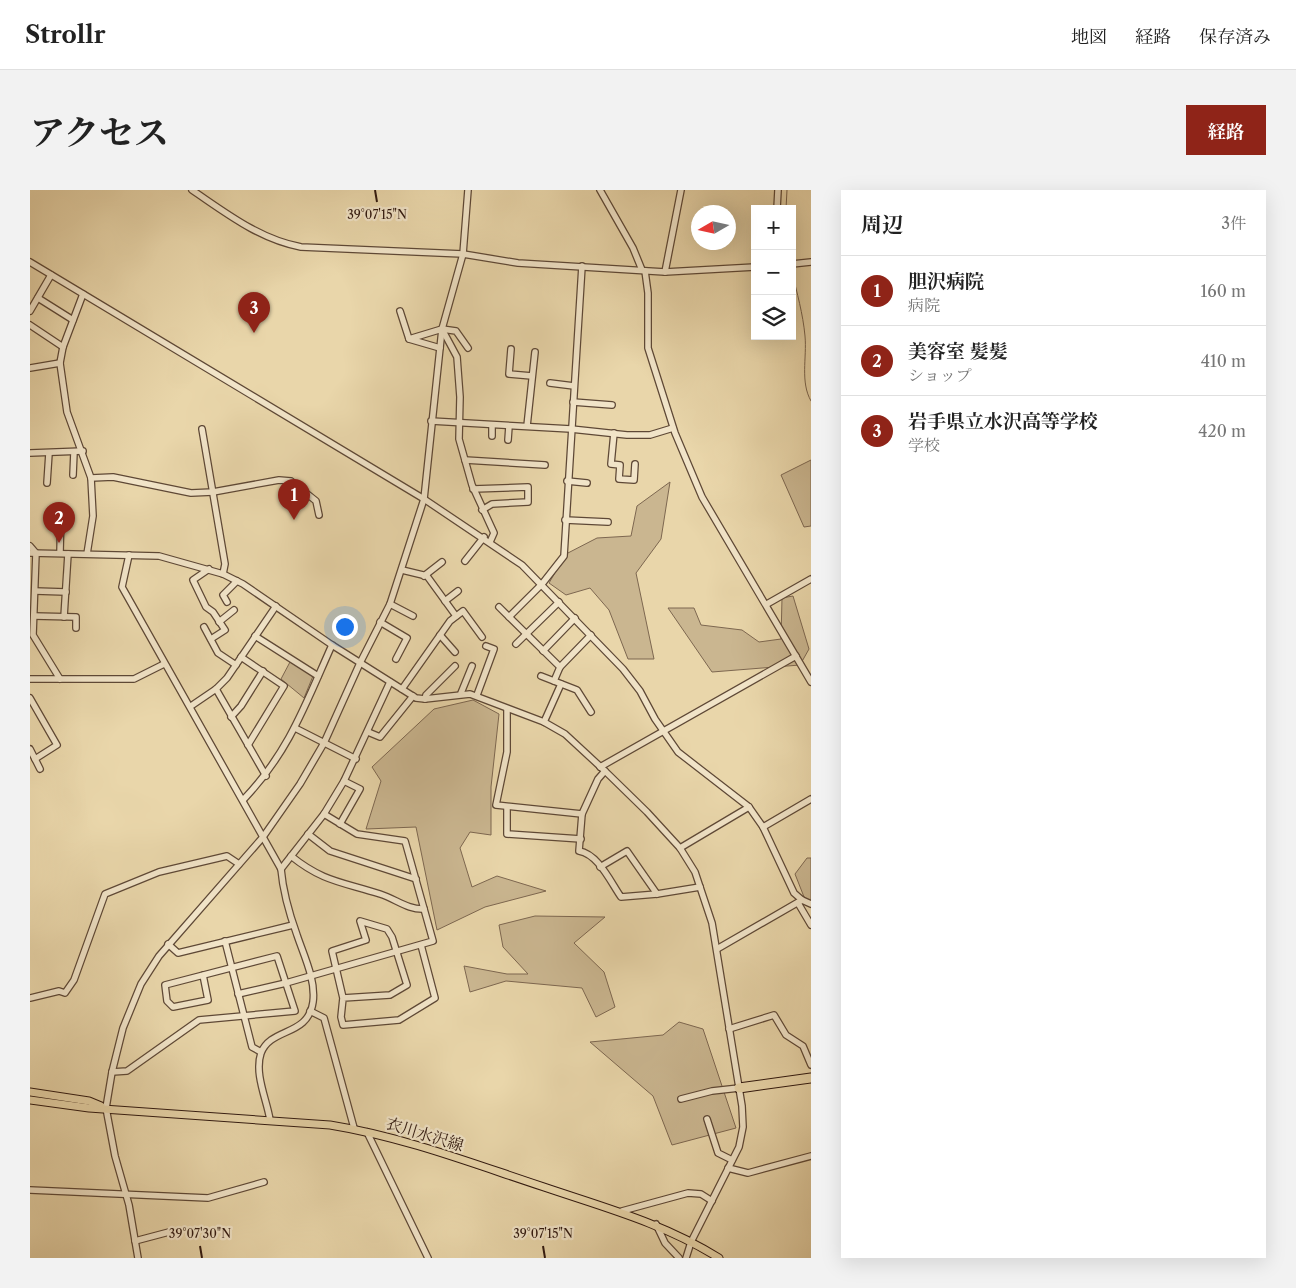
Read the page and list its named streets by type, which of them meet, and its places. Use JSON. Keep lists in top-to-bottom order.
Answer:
{
  "streets": {
    "main road": ["衣川水沢線"]
  },
  "north": "left",
  "page": {
    "header": "Strollr",
    "nav": ["地図", "経路", "保存済み"],
    "title": "アクセス",
    "buttons": "経路",
    "heading": ["周辺", "3件"],
    "map_buttons": ["+", "−"],
    "list": [
      {
        "mark": "1",
        "name": "胆沢病院",
        "note": "病院",
        "value": "160 m"
      },
      {
        "mark": "2",
        "name": "美容室 髪髪",
        "note": "ショップ",
        "value": "410 m"
      },
      {
        "mark": "3",
        "name": "岩手県立水沢高等学校",
        "note": "学校",
        "value": "420 m"
      }
    ],
    "pins": ["3", "1", "2"]
  },
  "coordinates": ["39°07'15\"N", "39°07'30\"N"]
}
